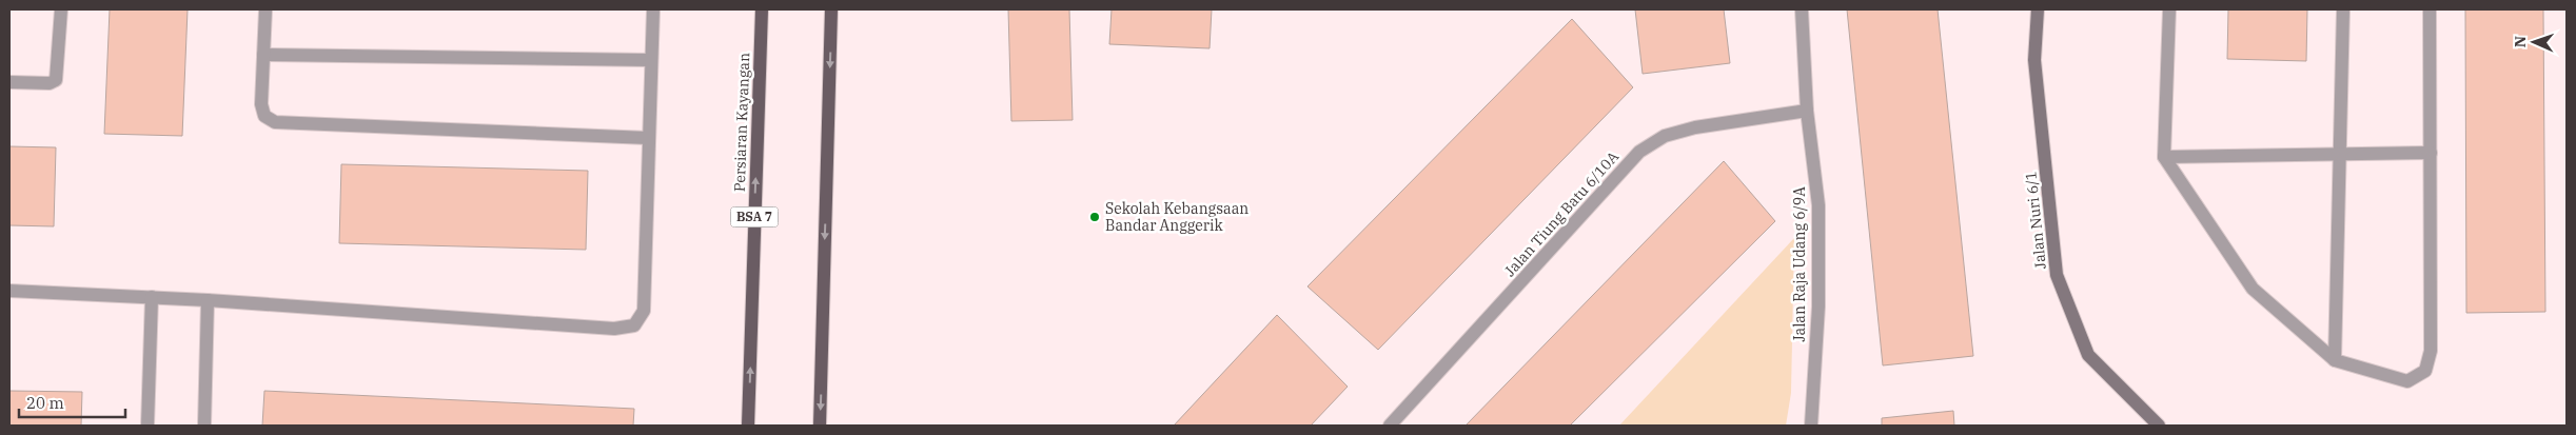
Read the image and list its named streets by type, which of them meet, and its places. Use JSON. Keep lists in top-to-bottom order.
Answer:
{
  "streets": {
    "main road": ["Persiaran Kayangan", "BSA 7"],
    "street": ["Jalan Tiung Batu 6/10A", "Jalan Nuri 6/1", "Jalan Raja Udang 6/9A"]
  },
  "crossings": [
    ["Jalan Tiung Batu 6/10A", "Jalan Raja Udang 6/9A"]
  ],
  "places": ["Sekolah Kebangsaan Bandar Anggerik"],
  "scale_bar": "20 m",
  "north": "left"
}
